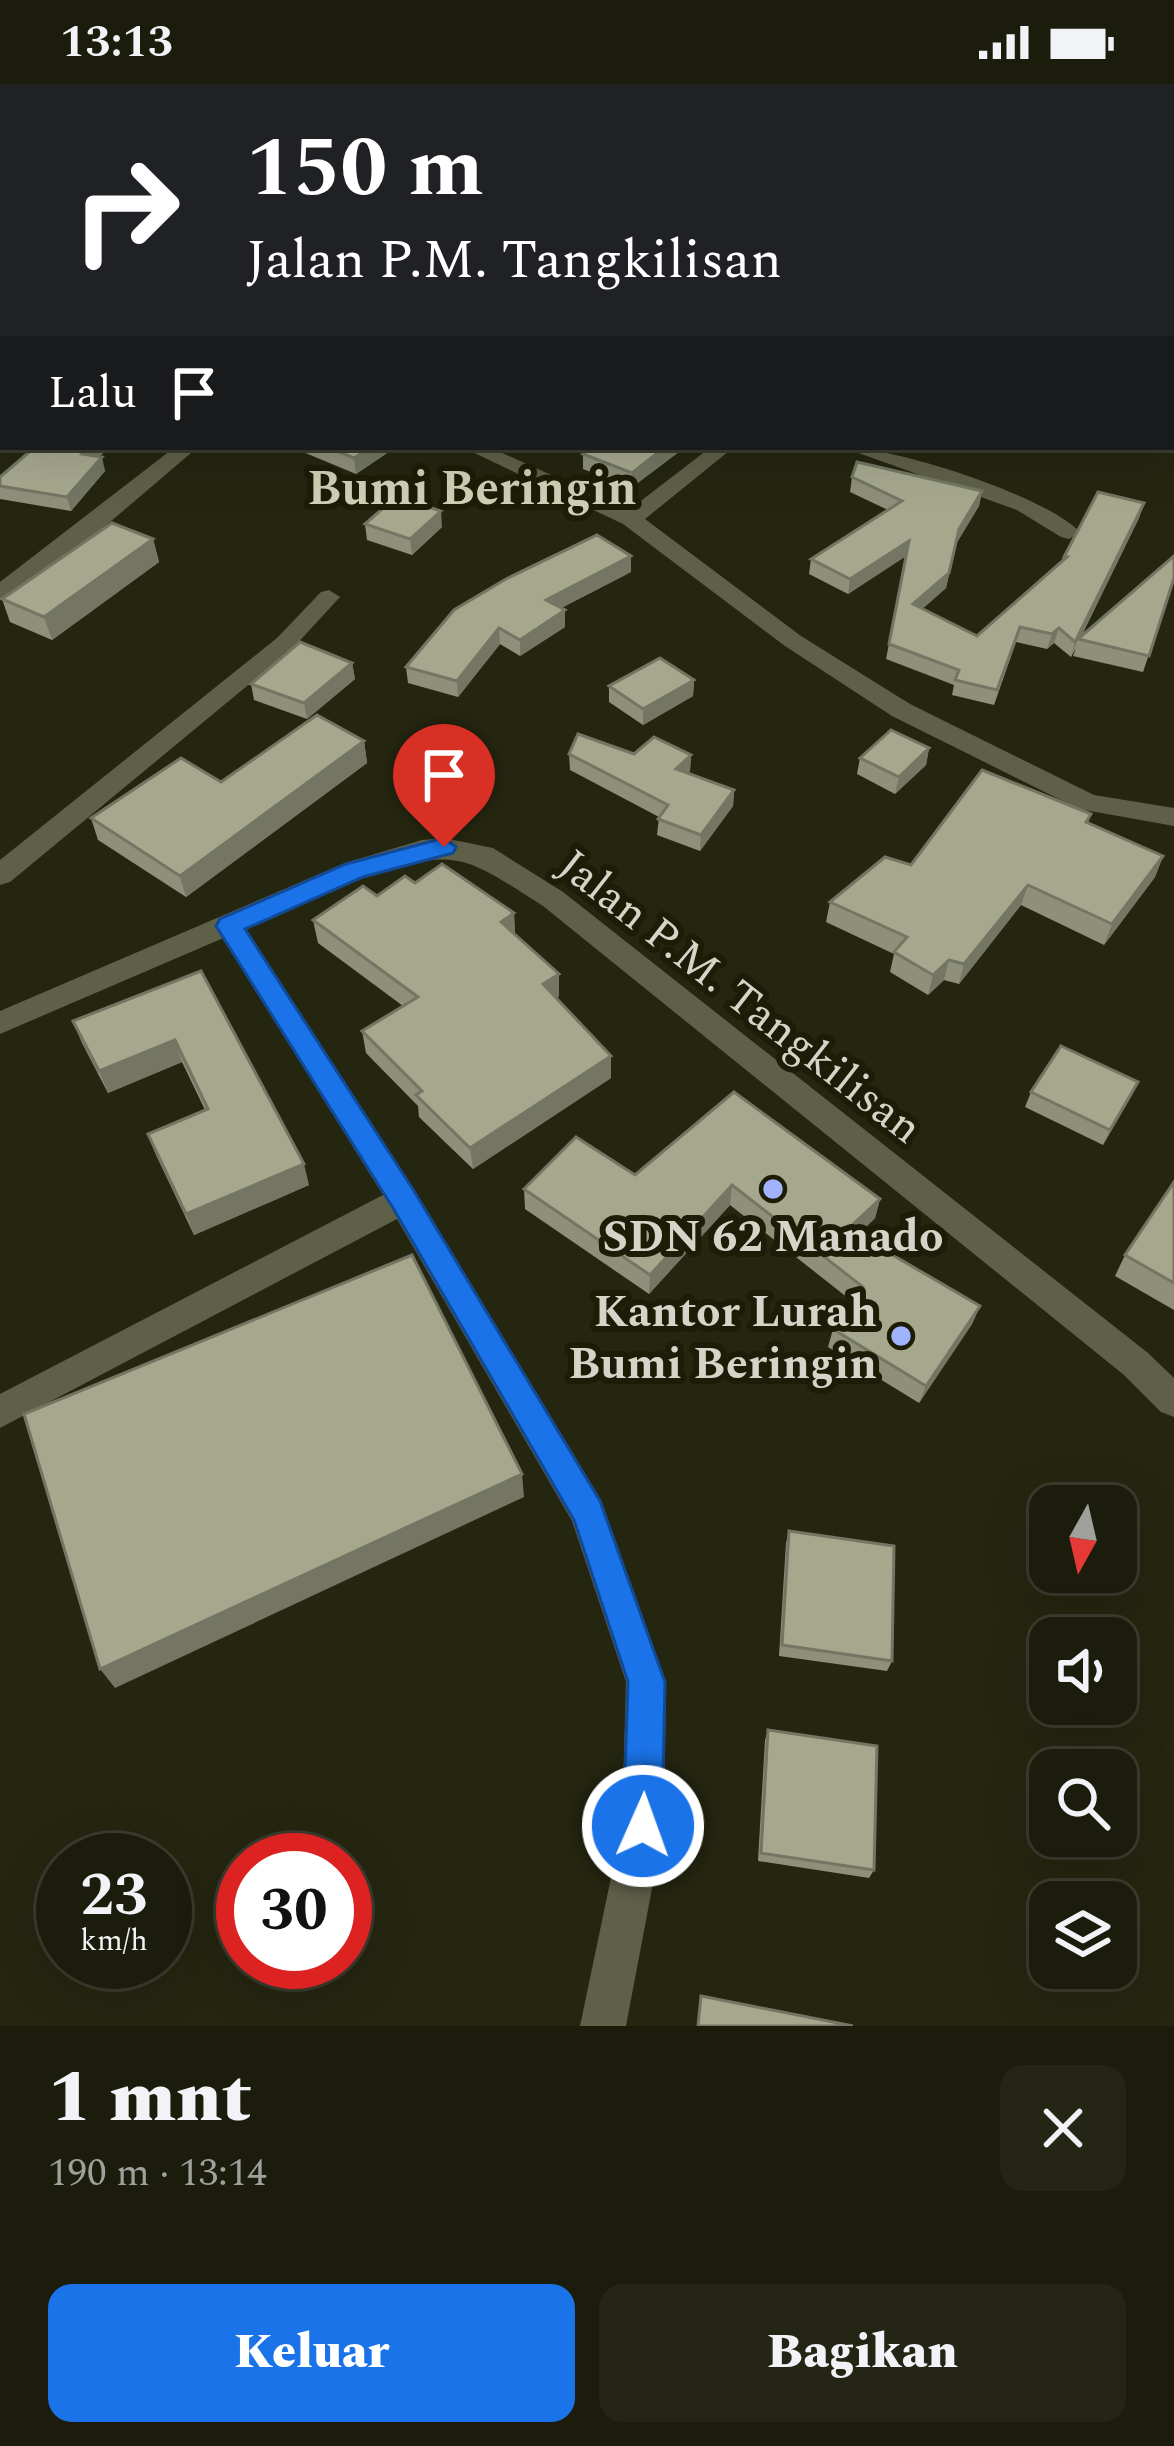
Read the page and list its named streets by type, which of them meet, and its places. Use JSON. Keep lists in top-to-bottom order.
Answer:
{
  "streets": {
    "street": ["Jalan P.M. Tangkilisan"]
  },
  "districts": ["Bumi Beringin"],
  "places": ["SDN 62 Manado", "Kantor Lurah Bumi Beringin"],
  "north": "bottom",
  "page": {
    "status": "13:13",
    "turn": ["150 m", "Jalan P.M. Tangkilisan"],
    "then": "Lalu",
    "speed": "23 km/h",
    "limit": "30",
    "heading": ["1 mnt", "190 m · 13:14"],
    "buttons": ["Keluar", "Bagikan"]
  }
}
